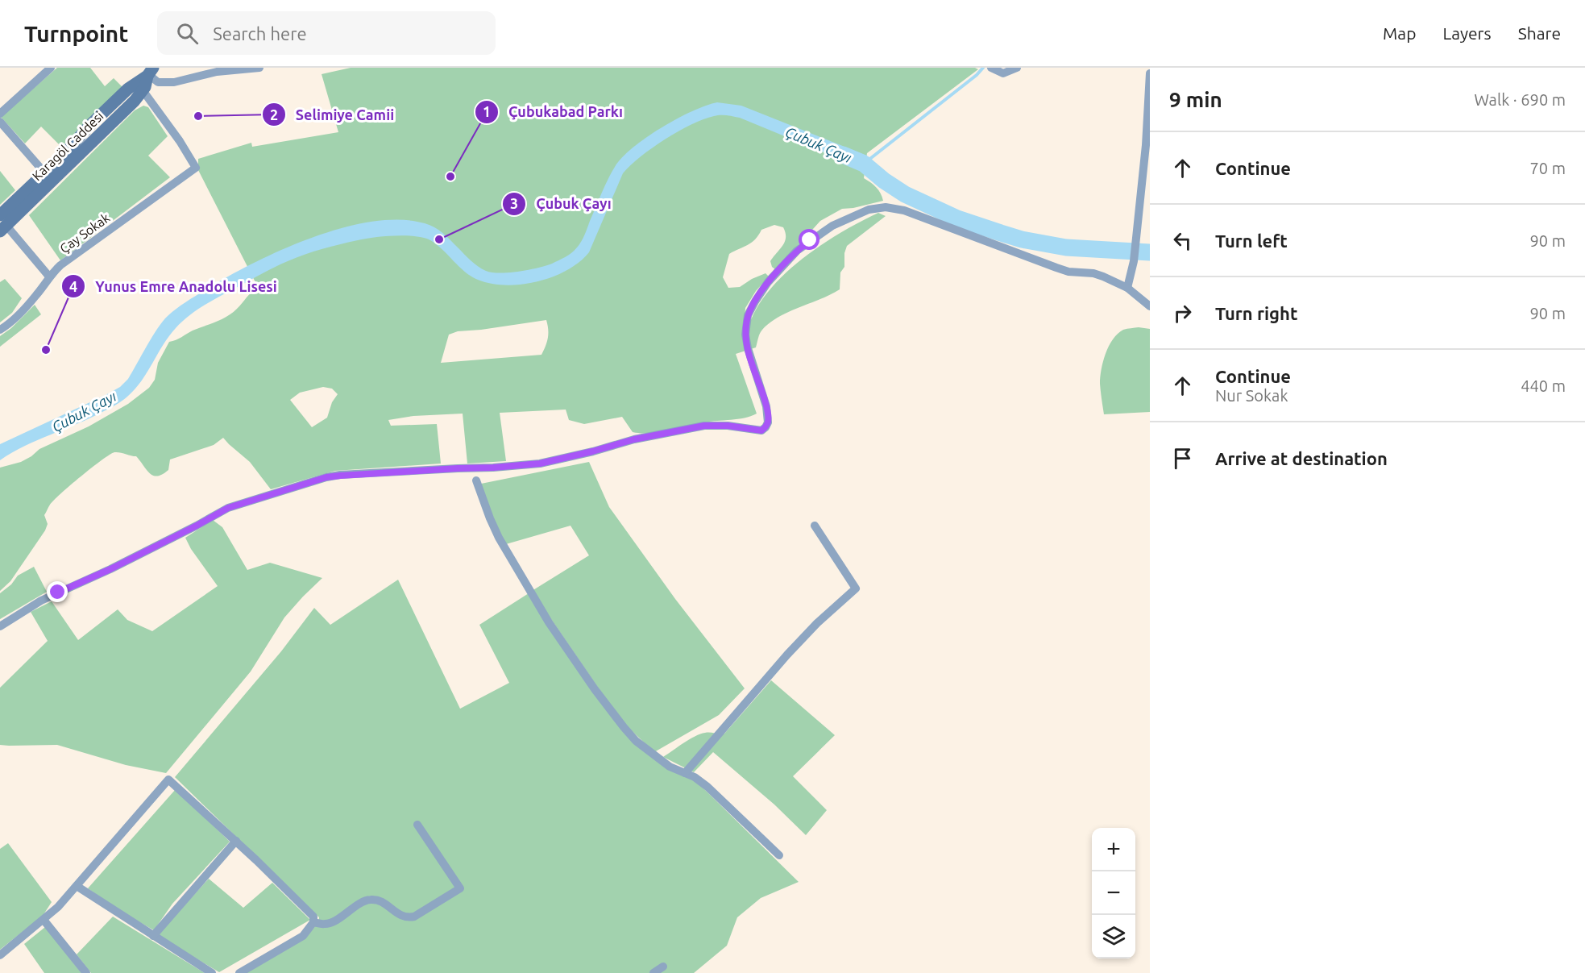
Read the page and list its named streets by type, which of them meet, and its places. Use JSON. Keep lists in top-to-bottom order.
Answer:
{
  "streets": {
    "main road": ["Karagöl Caddesi"],
    "street": ["Çay Sokak"]
  },
  "crossings": [
    ["Karagöl Caddesi", "Çay Sokak"]
  ],
  "water": ["Çubuk Çayı"],
  "places": [
    "Selimiye Camii",
    "Çubukabad Parkı",
    "Çubuk Çayı",
    "Yunus Emre Anadolu Lisesi"
  ],
  "page": {
    "header": "Turnpoint",
    "search": "Search here",
    "nav": ["Map", "Layers", "Share"],
    "heading": ["9 min", "Walk · 690 m"],
    "list": [
      ["Continue", "70 m"],
      ["Turn left", "90 m"],
      ["Turn right", "90 m"],
      ["Continue", "Nur Sokak", "440 m"],
      "Arrive at destination"
    ],
    "map_buttons": ["+", "−"]
  }
}
